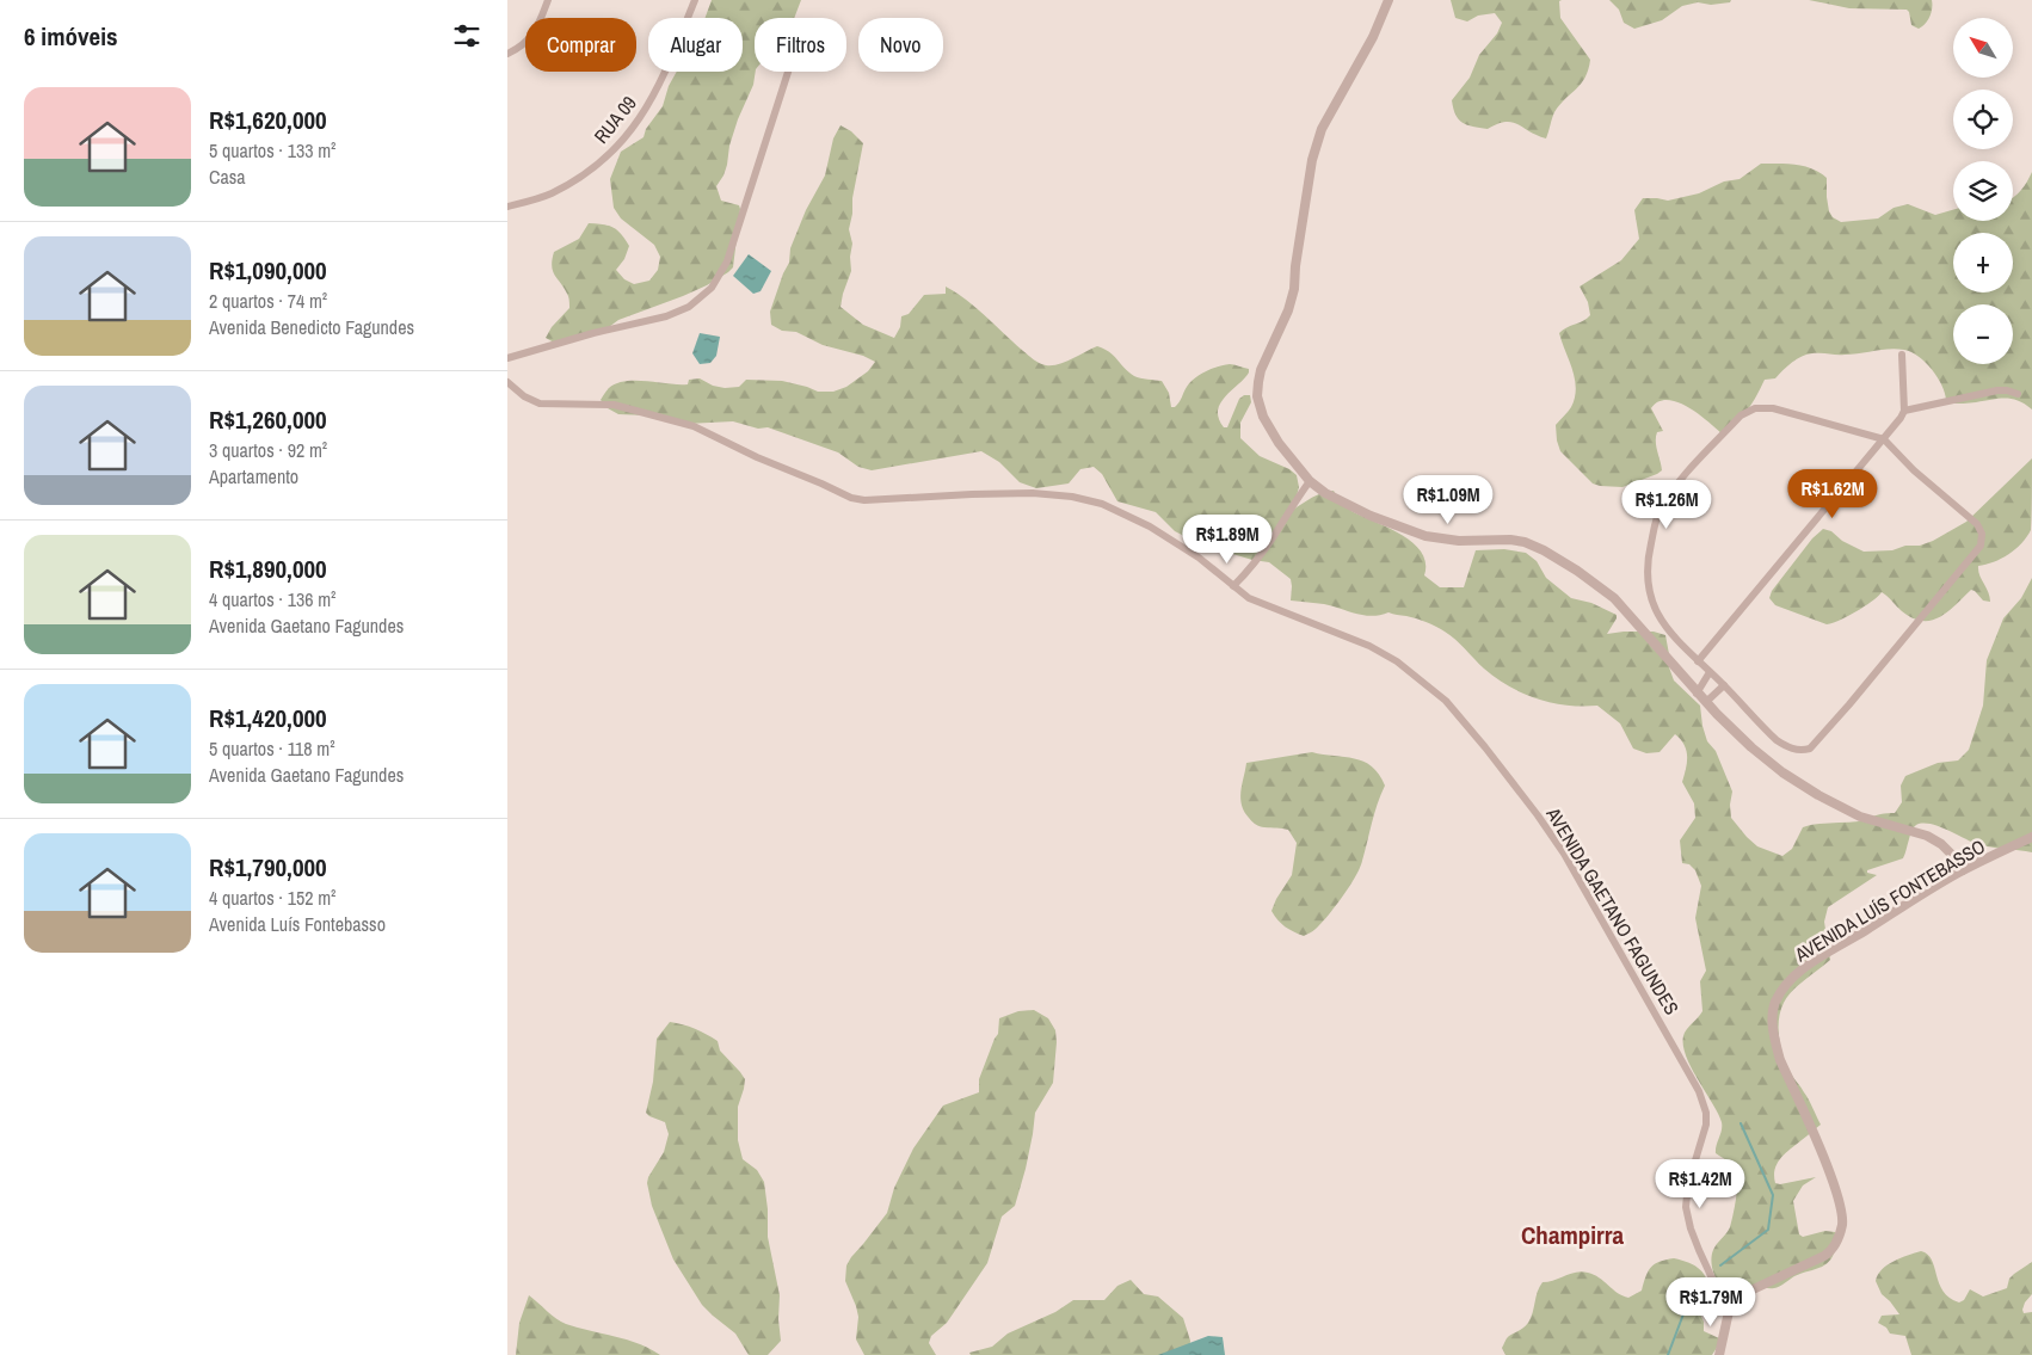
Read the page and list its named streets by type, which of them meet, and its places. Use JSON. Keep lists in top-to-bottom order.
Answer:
{
  "streets": {
    "street": ["RUA 09", "AVENIDA LUÍS FONTEBASSO", "AVENIDA GAETANO FAGUNDES"]
  },
  "crossings": [
    ["AVENIDA LUÍS FONTEBASSO", "AVENIDA GAETANO FAGUNDES"]
  ],
  "districts": ["Champirra"],
  "north": "top left",
  "page": {
    "heading": "6 imóveis",
    "map_buttons": ["+", "−"],
    "chip": [
      "Comprar",
      "Alugar",
      "Filtros",
      "Novo"
    ],
    "list": [
      {
        "name": "R$1,620,000",
        "note": "5 quartos · 133 m² · Casa"
      },
      {
        "name": "R$1,090,000",
        "note": "2 quartos · 74 m² · Avenida Benedicto Fagundes"
      },
      {
        "name": "R$1,260,000",
        "note": "3 quartos · 92 m² · Apartamento"
      },
      {
        "name": "R$1,890,000",
        "note": "4 quartos · 136 m² · Avenida Gaetano Fagundes"
      },
      {
        "name": "R$1,420,000",
        "note": "5 quartos · 118 m² · Avenida Gaetano Fagundes"
      },
      {
        "name": "R$1,790,000",
        "note": "4 quartos · 152 m² · Avenida Luís Fontebasso"
      }
    ],
    "price": [
      "R$1.62M",
      "R$1.09M",
      "R$1.26M",
      "R$1.89M",
      "R$1.42M",
      "R$1.79M"
    ]
  }
}
